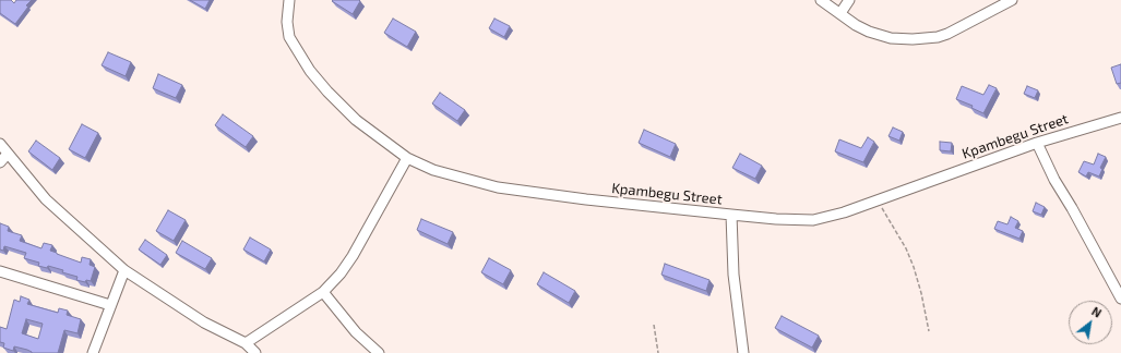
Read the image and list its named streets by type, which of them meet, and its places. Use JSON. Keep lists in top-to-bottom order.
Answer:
{
  "streets": {
    "street": ["Kpambegu Street"]
  },
  "north": "top right"
}
